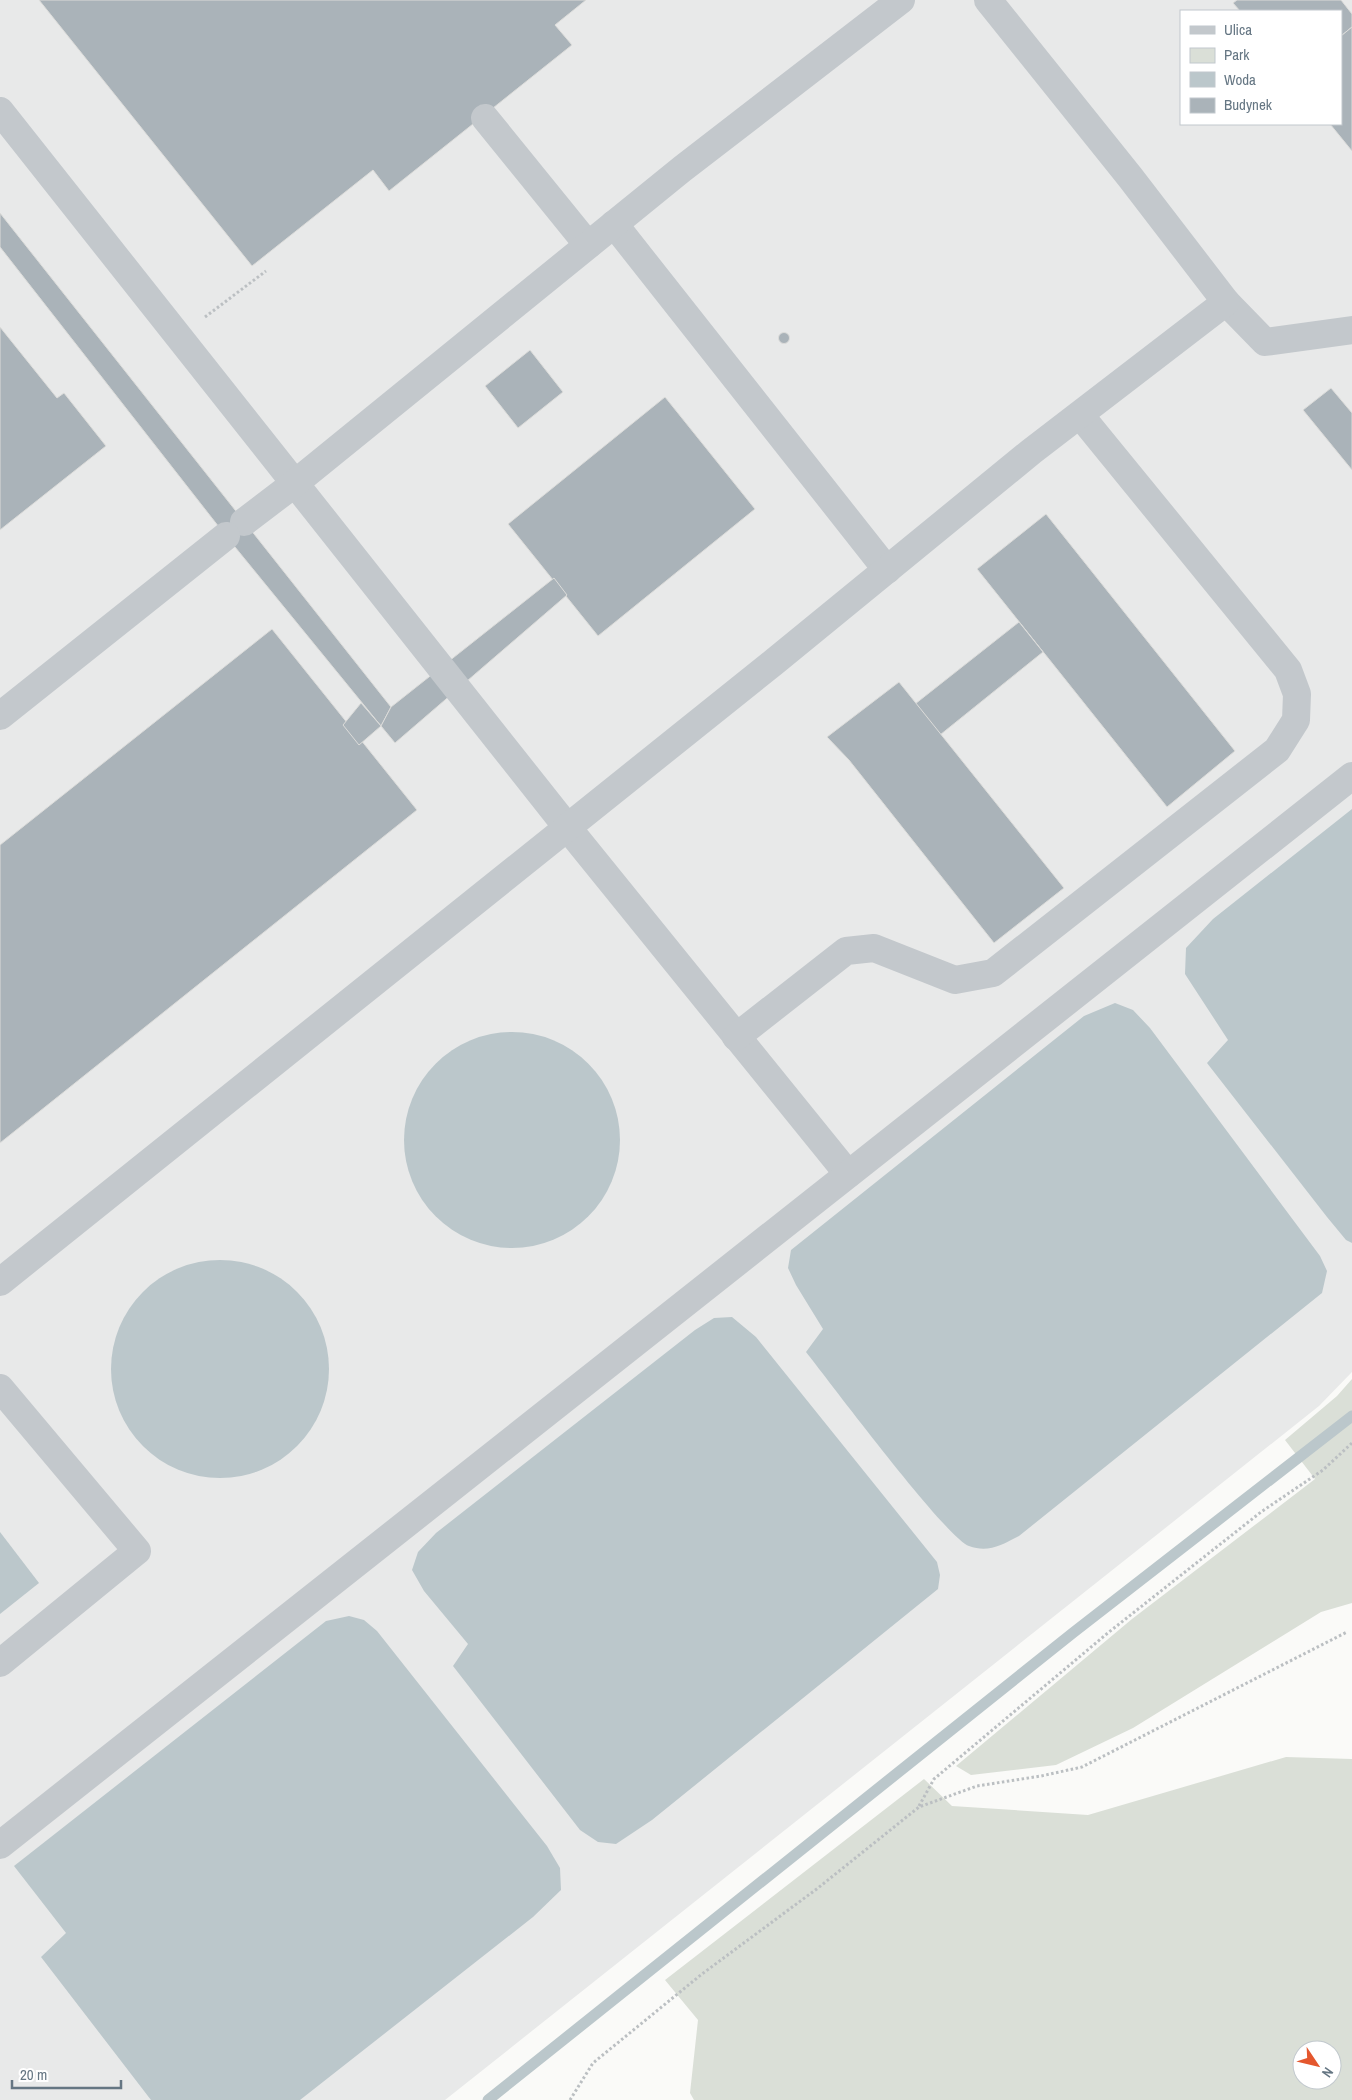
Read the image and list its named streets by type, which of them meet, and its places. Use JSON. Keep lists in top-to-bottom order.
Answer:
{
  "legend": [
    "Ulica",
    "Park",
    "Woda",
    "Budynek"
  ],
  "scale_bar": "20 m",
  "north": "bottom right"
}
